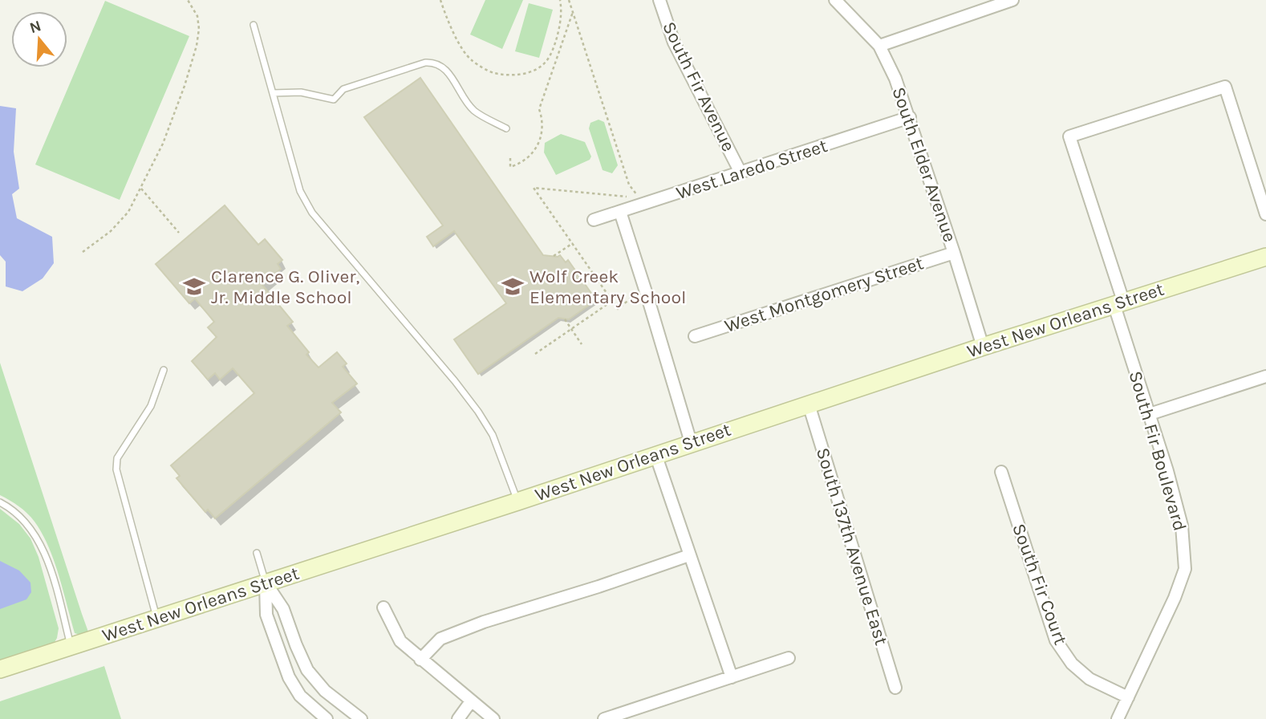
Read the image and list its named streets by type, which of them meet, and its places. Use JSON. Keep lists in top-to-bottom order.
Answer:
{
  "streets": {
    "street": [
      "South Fir Avenue",
      "South Elder Avenue",
      "West Laredo Street",
      "West Montgomery Street",
      "West New Orleans Street",
      "South Fir Boulevard",
      "South 137th Avenue East",
      "South Fir Court"
    ]
  },
  "crossings": [
    ["South Fir Avenue", "West Laredo Street"],
    ["South Elder Avenue", "West Laredo Street"],
    ["South Elder Avenue", "West Montgomery Street"],
    ["South Elder Avenue", "West New Orleans Street"],
    ["West New Orleans Street", "South Fir Boulevard"],
    ["West New Orleans Street", "South 137th Avenue East"],
    ["South Fir Boulevard", "South Fir Court"]
  ],
  "places": {
    "school or university": ["Clarence G. Oliver, Jr. Middle School", "Wolf Creek Elementary School"]
  },
  "north": "top"
}
